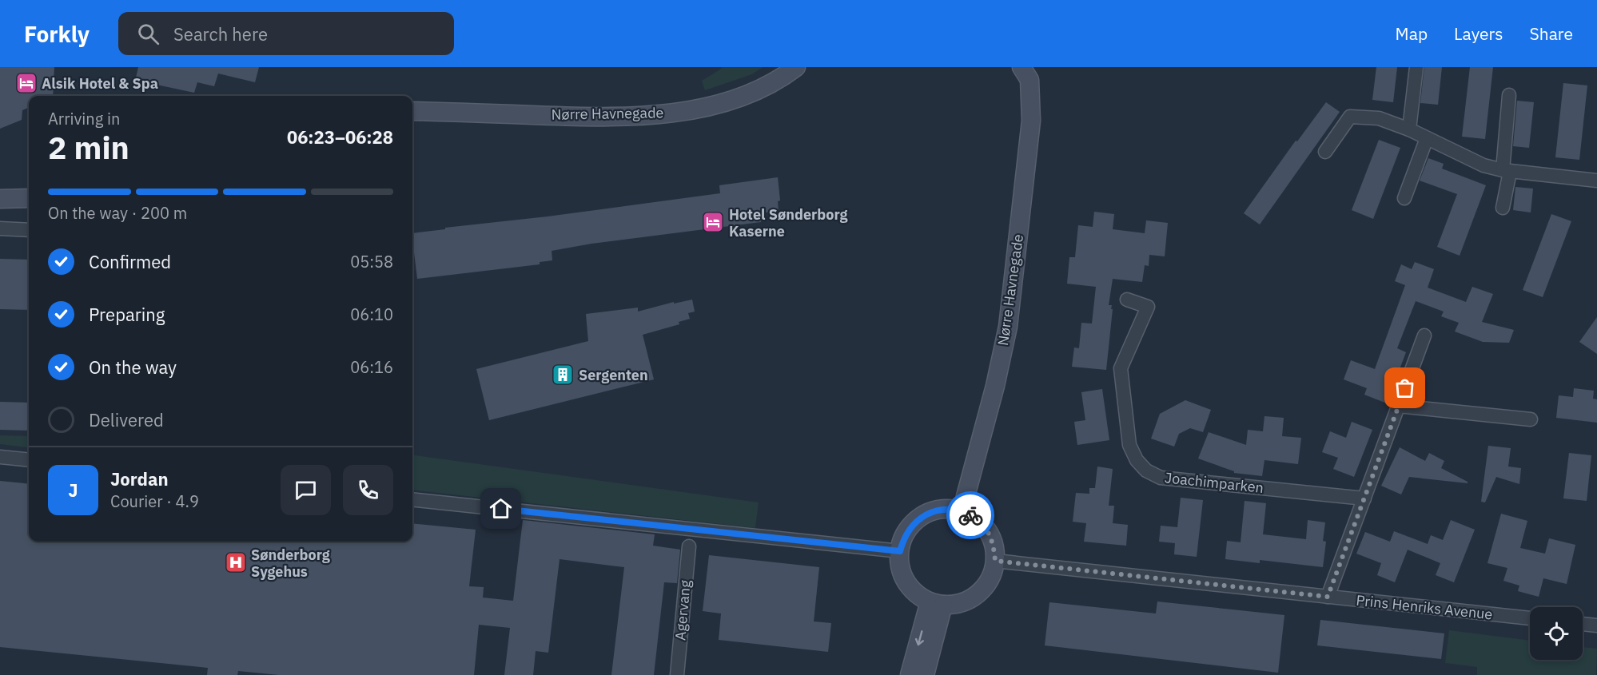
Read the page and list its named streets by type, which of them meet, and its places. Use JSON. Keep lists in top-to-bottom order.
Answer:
{
  "streets": {
    "street": [
      "Nørre Havnegade",
      "Joachimparken",
      "Prins Henriks Avenue",
      "Agervang"
    ]
  },
  "crossings": [
    ["Nørre Havnegade", "Prins Henriks Avenue"]
  ],
  "places": {
    "hotel": ["Alsik Hotel & Spa", "Hotel Sønderborg Kaserne"],
    "building": ["Sergenten"],
    "hospital": ["Sønderborg Sygehus"]
  },
  "page": {
    "header": "Forkly",
    "search": "Search here",
    "nav": ["Map", "Layers", "Share"],
    "heading": ["2 min", "Arriving in", "06:23–06:28"],
    "panel": ["Jordan", "Courier · 4.9"],
    "bar": "On the way · 200 m",
    "list": [
      ["Confirmed", "05:58"],
      ["Preparing", "06:10"],
      ["On the way", "06:16"],
      "Delivered"
    ],
    "round": "J"
  }
}
